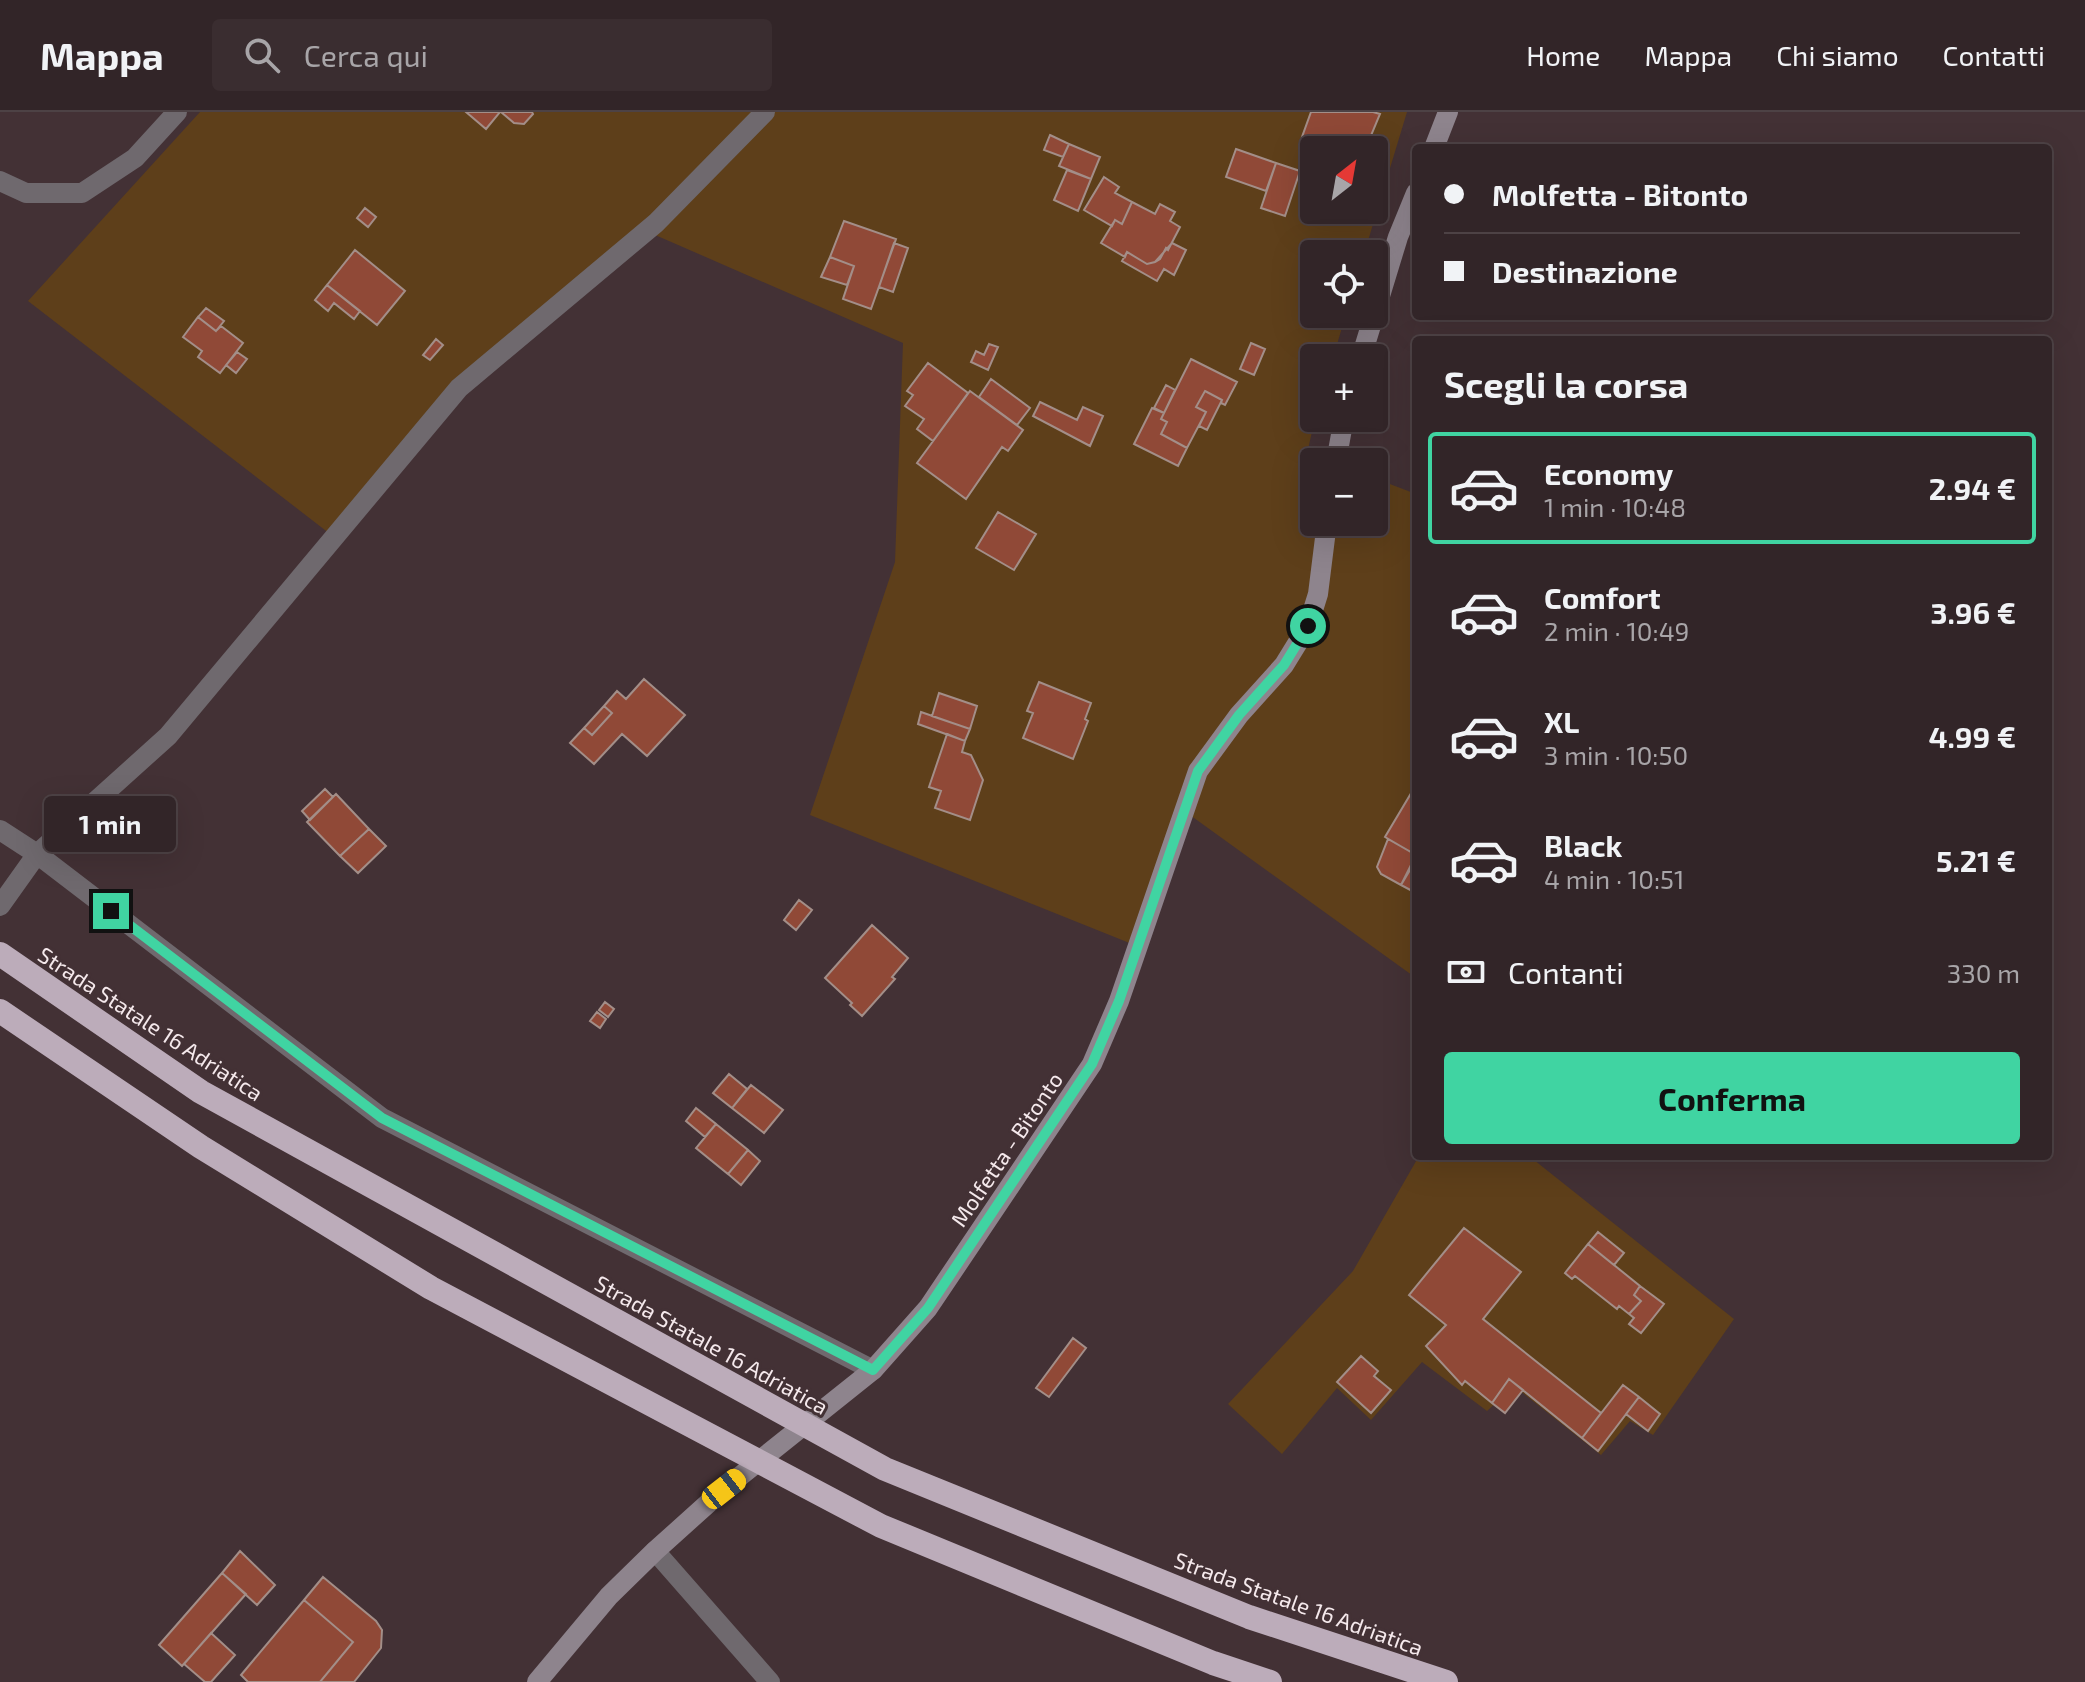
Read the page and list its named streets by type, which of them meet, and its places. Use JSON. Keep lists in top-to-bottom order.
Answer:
{
  "streets": {
    "highway": ["Strada Statale 16 Adriatica"],
    "street": ["Molfetta - Bitonto"]
  },
  "north": "top right",
  "page": {
    "header": "Mappa",
    "search": "Cerca qui",
    "nav": [
      "Home",
      "Mappa",
      "Chi siamo",
      "Contatti"
    ],
    "map_buttons": ["+", "−"],
    "banner": ["Molfetta - Bitonto", "Destinazione"],
    "heading": "Scegli la corsa",
    "list": [
      {
        "name": "Economy",
        "note": "1 min · 10:48",
        "value": "2.94 €"
      },
      {
        "name": "Comfort",
        "note": "2 min · 10:49",
        "value": "3.96 €"
      },
      {
        "name": "XL",
        "note": "3 min · 10:50",
        "value": "4.99 €"
      },
      {
        "name": "Black",
        "note": "4 min · 10:51",
        "value": "5.21 €"
      }
    ],
    "bubble": "1 min",
    "pay": ["Contanti", "330 m"],
    "buttons": "Conferma"
  }
}
